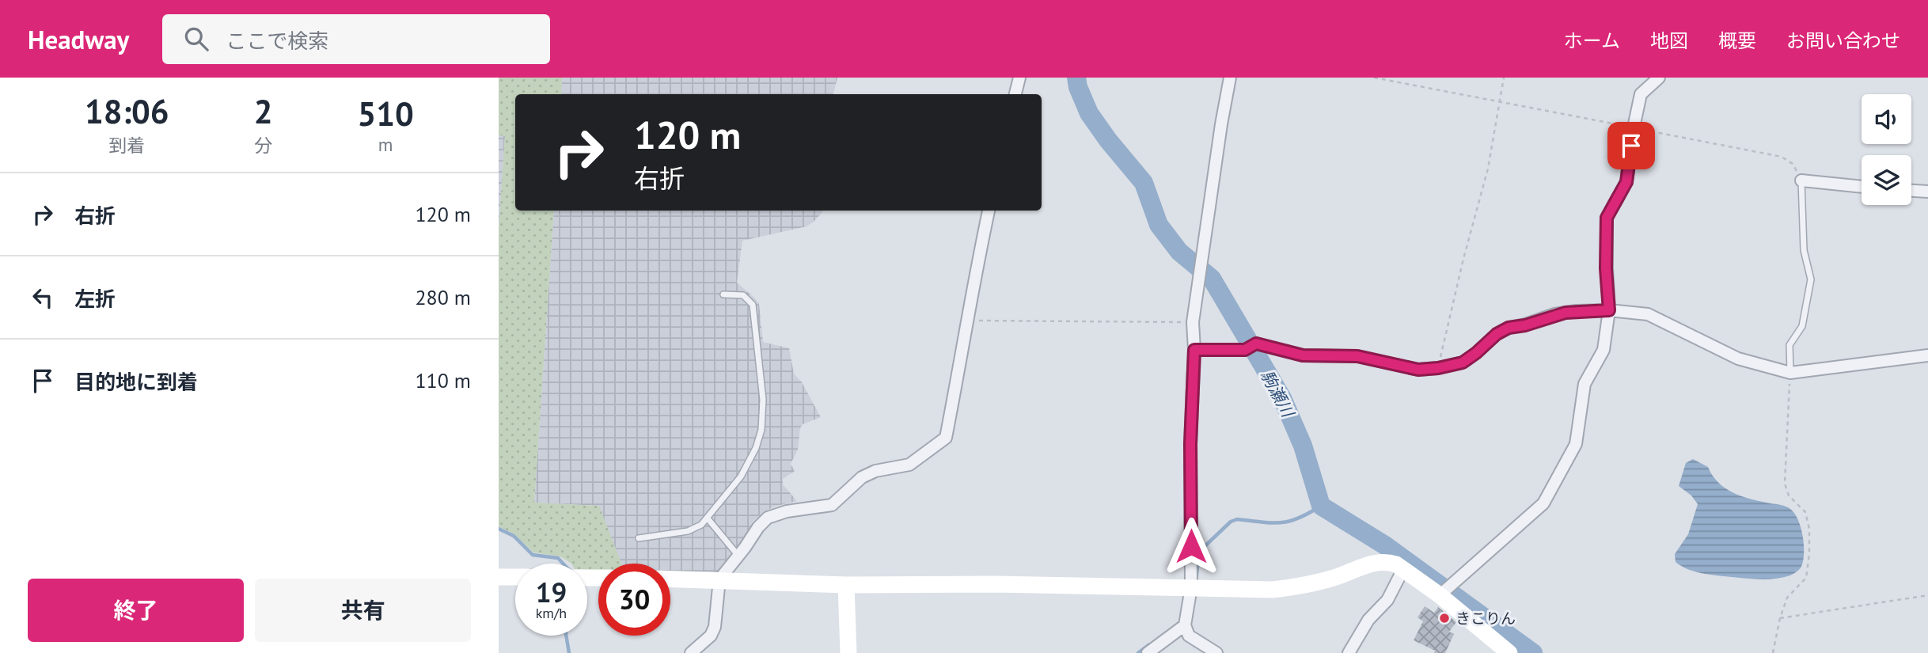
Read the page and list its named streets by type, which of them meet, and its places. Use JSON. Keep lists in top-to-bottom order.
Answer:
{
  "water": ["駒瀬川"],
  "places": ["きこりん"],
  "page": {
    "header": "Headway",
    "search": "ここで検索",
    "nav": [
      "ホーム",
      "地図",
      "概要",
      "お問い合わせ"
    ],
    "eta": [
      "18:06",
      "到着",
      "2",
      "分",
      "510",
      "m"
    ],
    "turn": ["120 m", "右折"],
    "list": [
      {
        "name": "右折",
        "value": "120 m"
      },
      {
        "name": "左折",
        "value": "280 m"
      },
      {
        "name": "目的地に到着",
        "value": "110 m"
      }
    ],
    "speed": "19 km/h",
    "limit": "30",
    "buttons": ["終了", "共有"]
  }
}
